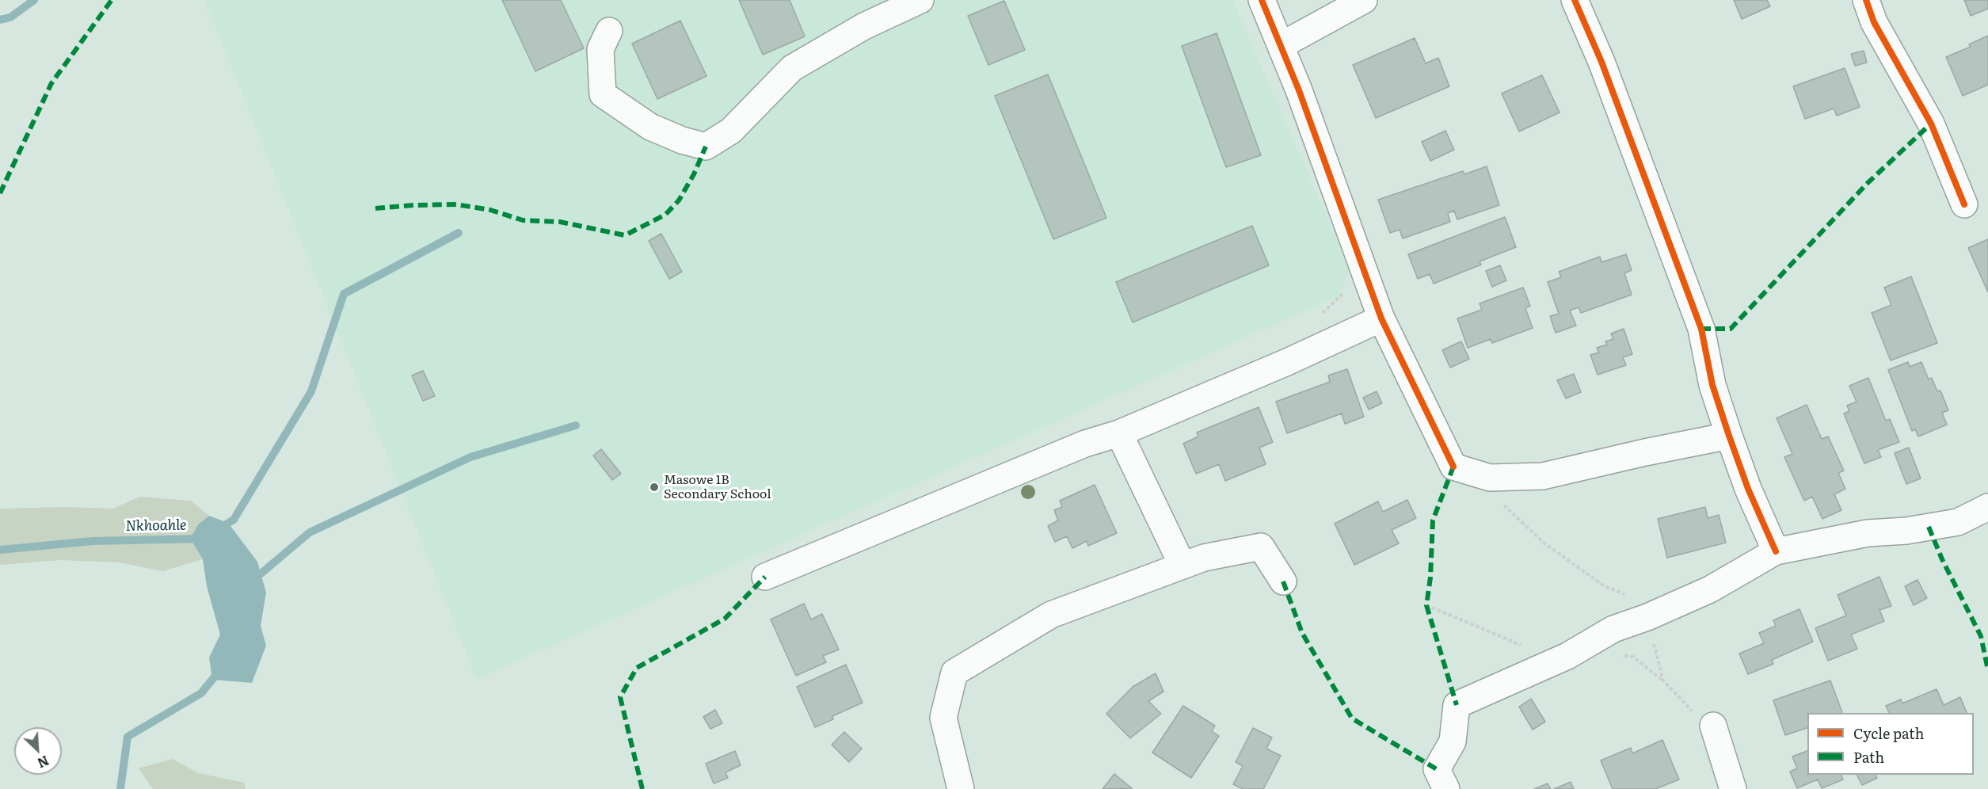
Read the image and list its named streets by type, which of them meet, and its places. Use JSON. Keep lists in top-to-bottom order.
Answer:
{
  "water": ["Nkhoahle"],
  "places": ["Masowe 1B Secondary School"],
  "legend": ["Cycle path", "Path"],
  "north": "bottom right"
}
